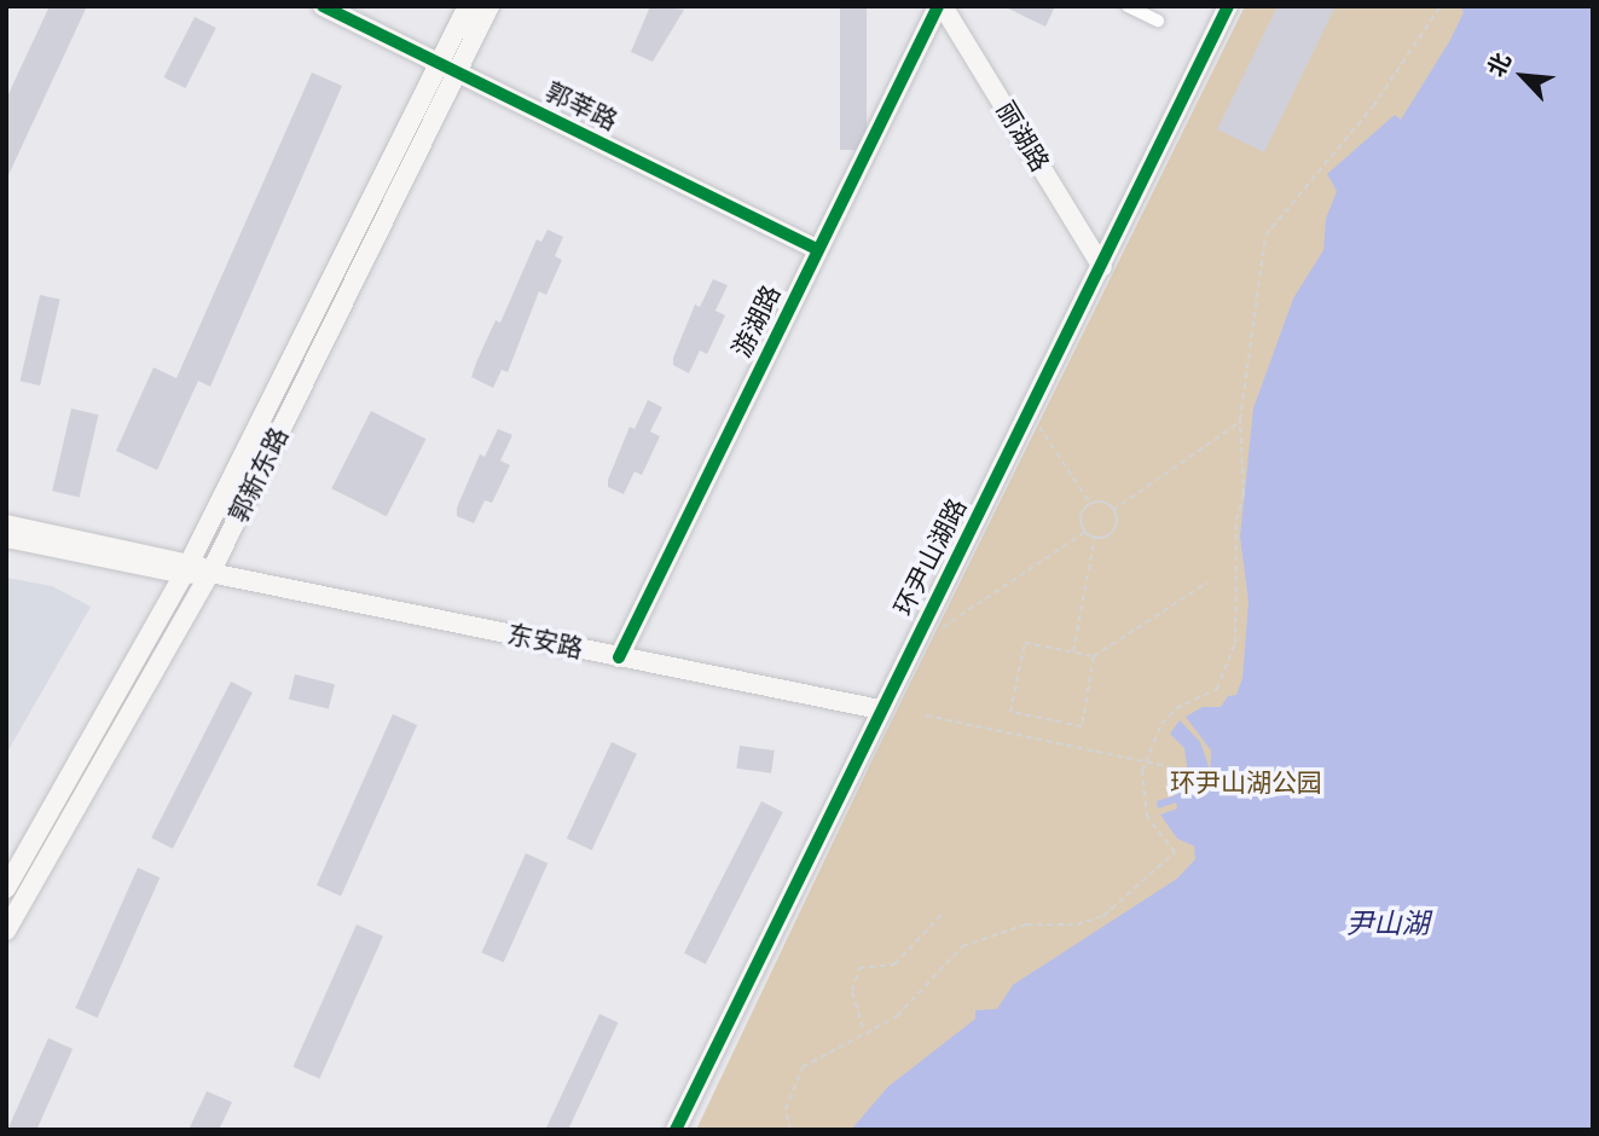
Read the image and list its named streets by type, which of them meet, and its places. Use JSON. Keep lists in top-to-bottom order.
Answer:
{
  "streets": {
    "street": [
      "郭莘路",
      "丽湖路",
      "游湖路",
      "郭新东路",
      "环尹山湖路",
      "东安路"
    ]
  },
  "crossings": [
    ["郭莘路", "游湖路"],
    ["郭莘路", "郭新东路"],
    ["丽湖路", "游湖路"],
    ["丽湖路", "环尹山湖路"],
    ["游湖路", "东安路"],
    ["郭新东路", "东安路"],
    ["环尹山湖路", "东安路"]
  ],
  "water": ["尹山湖"],
  "parks": ["环尹山湖公园"],
  "north": "top left"
}
